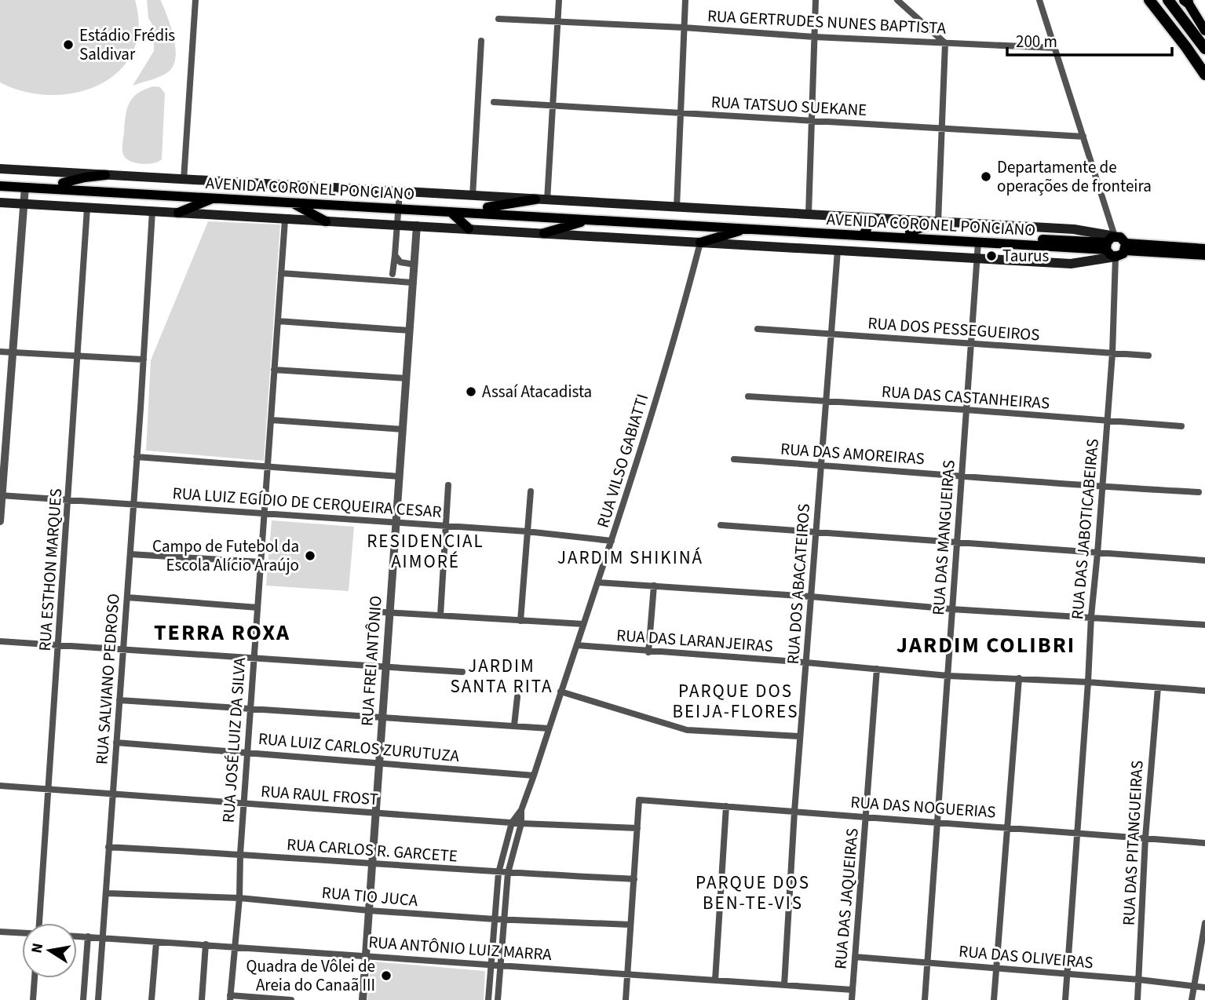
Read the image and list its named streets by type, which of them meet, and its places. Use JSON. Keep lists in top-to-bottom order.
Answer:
{
  "streets": {
    "main road": ["AVENIDA CORONEL PONCIANO"],
    "street": [
      "RUA GERTRUDES NUNES BAPTISTA",
      "RUA TATSUO SUEKANE",
      "RUA DOS PESSEGUEIROS",
      "RUA DAS CASTANHEIRAS",
      "RUA DAS AMOREIRAS",
      "RUA VILSO GABIATTI",
      "RUA LUIZ EGÍDIO DE CERQUEIRA CESAR",
      "RUA DAS JABOTICABEIRAS",
      "RUA DAS MANGUEIRAS",
      "RUA ESTHON MARQUES",
      "RUA DOS ABACATEIROS",
      "RUA DAS LARANJEIRAS",
      "RUA FREI ANTÔNIO",
      "RUA SALVIANO PEDROSO",
      "RUA JOSÉ LUIZ DA SILVA",
      "RUA LUIZ CARLOS ZURUTUZA",
      "RUA RAUL FROST",
      "RUA DAS NOGUERIAS",
      "RUA DAS PITANGUEIRAS",
      "RUA CARLOS R. GARCETE",
      "RUA TIO JUCA",
      "RUA DAS JAQUEIRAS",
      "RUA ANTÔNIO LUIZ MARRA",
      "RUA DAS OLIVEIRAS"
    ]
  },
  "crossings": [
    ["AVENIDA CORONEL PONCIANO", "RUA DAS JABOTICABEIRAS"],
    ["AVENIDA CORONEL PONCIANO", "RUA DAS MANGUEIRAS"],
    ["RUA DOS PESSEGUEIROS", "RUA DAS JABOTICABEIRAS"],
    ["RUA DOS PESSEGUEIROS", "RUA DAS MANGUEIRAS"],
    ["RUA DOS PESSEGUEIROS", "RUA DOS ABACATEIROS"],
    ["RUA DAS CASTANHEIRAS", "RUA DAS JABOTICABEIRAS"],
    ["RUA DAS CASTANHEIRAS", "RUA DAS MANGUEIRAS"],
    ["RUA DAS CASTANHEIRAS", "RUA DOS ABACATEIROS"],
    ["RUA DAS AMOREIRAS", "RUA DAS JABOTICABEIRAS"],
    ["RUA DAS AMOREIRAS", "RUA DAS MANGUEIRAS"],
    ["RUA DAS AMOREIRAS", "RUA DOS ABACATEIROS"],
    ["RUA VILSO GABIATTI", "RUA LUIZ EGÍDIO DE CERQUEIRA CESAR"],
    ["RUA VILSO GABIATTI", "RUA DAS LARANJEIRAS"],
    ["RUA VILSO GABIATTI", "RUA LUIZ CARLOS ZURUTUZA"],
    ["RUA VILSO GABIATTI", "RUA RAUL FROST"],
    ["RUA VILSO GABIATTI", "RUA CARLOS R. GARCETE"],
    ["RUA VILSO GABIATTI", "RUA TIO JUCA"],
    ["RUA VILSO GABIATTI", "RUA ANTÔNIO LUIZ MARRA"],
    ["RUA LUIZ EGÍDIO DE CERQUEIRA CESAR", "RUA ESTHON MARQUES"],
    ["RUA LUIZ EGÍDIO DE CERQUEIRA CESAR", "RUA FREI ANTÔNIO"],
    ["RUA LUIZ EGÍDIO DE CERQUEIRA CESAR", "RUA SALVIANO PEDROSO"],
    ["RUA LUIZ EGÍDIO DE CERQUEIRA CESAR", "RUA JOSÉ LUIZ DA SILVA"],
    ["RUA DAS JABOTICABEIRAS", "RUA DAS LARANJEIRAS"],
    ["RUA DAS JABOTICABEIRAS", "RUA DAS NOGUERIAS"],
    ["RUA DAS JABOTICABEIRAS", "RUA DAS OLIVEIRAS"],
    ["RUA DAS MANGUEIRAS", "RUA DAS LARANJEIRAS"],
    ["RUA DAS MANGUEIRAS", "RUA DAS NOGUERIAS"],
    ["RUA DAS MANGUEIRAS", "RUA DAS OLIVEIRAS"],
    ["RUA ESTHON MARQUES", "RUA RAUL FROST"],
    ["RUA DOS ABACATEIROS", "RUA DAS LARANJEIRAS"],
    ["RUA DOS ABACATEIROS", "RUA DAS NOGUERIAS"],
    ["RUA DOS ABACATEIROS", "RUA ANTÔNIO LUIZ MARRA"],
    ["RUA DAS LARANJEIRAS", "RUA DAS PITANGUEIRAS"],
    ["RUA DAS LARANJEIRAS", "RUA DAS JAQUEIRAS"],
    ["RUA FREI ANTÔNIO", "RUA LUIZ CARLOS ZURUTUZA"],
    ["RUA FREI ANTÔNIO", "RUA RAUL FROST"],
    ["RUA FREI ANTÔNIO", "RUA CARLOS R. GARCETE"],
    ["RUA FREI ANTÔNIO", "RUA TIO JUCA"],
    ["RUA FREI ANTÔNIO", "RUA ANTÔNIO LUIZ MARRA"],
    ["RUA SALVIANO PEDROSO", "RUA LUIZ CARLOS ZURUTUZA"],
    ["RUA SALVIANO PEDROSO", "RUA RAUL FROST"],
    ["RUA SALVIANO PEDROSO", "RUA CARLOS R. GARCETE"],
    ["RUA SALVIANO PEDROSO", "RUA TIO JUCA"],
    ["RUA SALVIANO PEDROSO", "RUA ANTÔNIO LUIZ MARRA"],
    ["RUA JOSÉ LUIZ DA SILVA", "RUA LUIZ CARLOS ZURUTUZA"],
    ["RUA JOSÉ LUIZ DA SILVA", "RUA RAUL FROST"],
    ["RUA JOSÉ LUIZ DA SILVA", "RUA CARLOS R. GARCETE"],
    ["RUA JOSÉ LUIZ DA SILVA", "RUA TIO JUCA"],
    ["RUA JOSÉ LUIZ DA SILVA", "RUA ANTÔNIO LUIZ MARRA"],
    ["RUA RAUL FROST", "RUA DAS NOGUERIAS"],
    ["RUA DAS NOGUERIAS", "RUA DAS PITANGUEIRAS"],
    ["RUA DAS NOGUERIAS", "RUA DAS JAQUEIRAS"],
    ["RUA DAS PITANGUEIRAS", "RUA DAS OLIVEIRAS"],
    ["RUA DAS JAQUEIRAS", "RUA ANTÔNIO LUIZ MARRA"],
    ["RUA DAS JAQUEIRAS", "RUA DAS OLIVEIRAS"]
  ],
  "districts": [
    "RESIDENCIAL AIMORÉ",
    "JARDIM SHIKINÁ",
    "TERRA ROXA",
    "JARDIM COLIBRI",
    "JARDIM SANTA RITA",
    "PARQUE DOS BEIJA-FLORES",
    "PARQUE DOS BEN-TE-VIS"
  ],
  "places": [
    "Estádio Frédis Saldivar",
    "Departamente de operações de fronteira",
    "Taurus",
    "Assaí Atacadista",
    "Campo de Futebol da Escola Alício Araújo",
    "Quadra de Vôlei de Areia do Canaã III"
  ],
  "scale_bar": "200 m",
  "north": "left"
}
